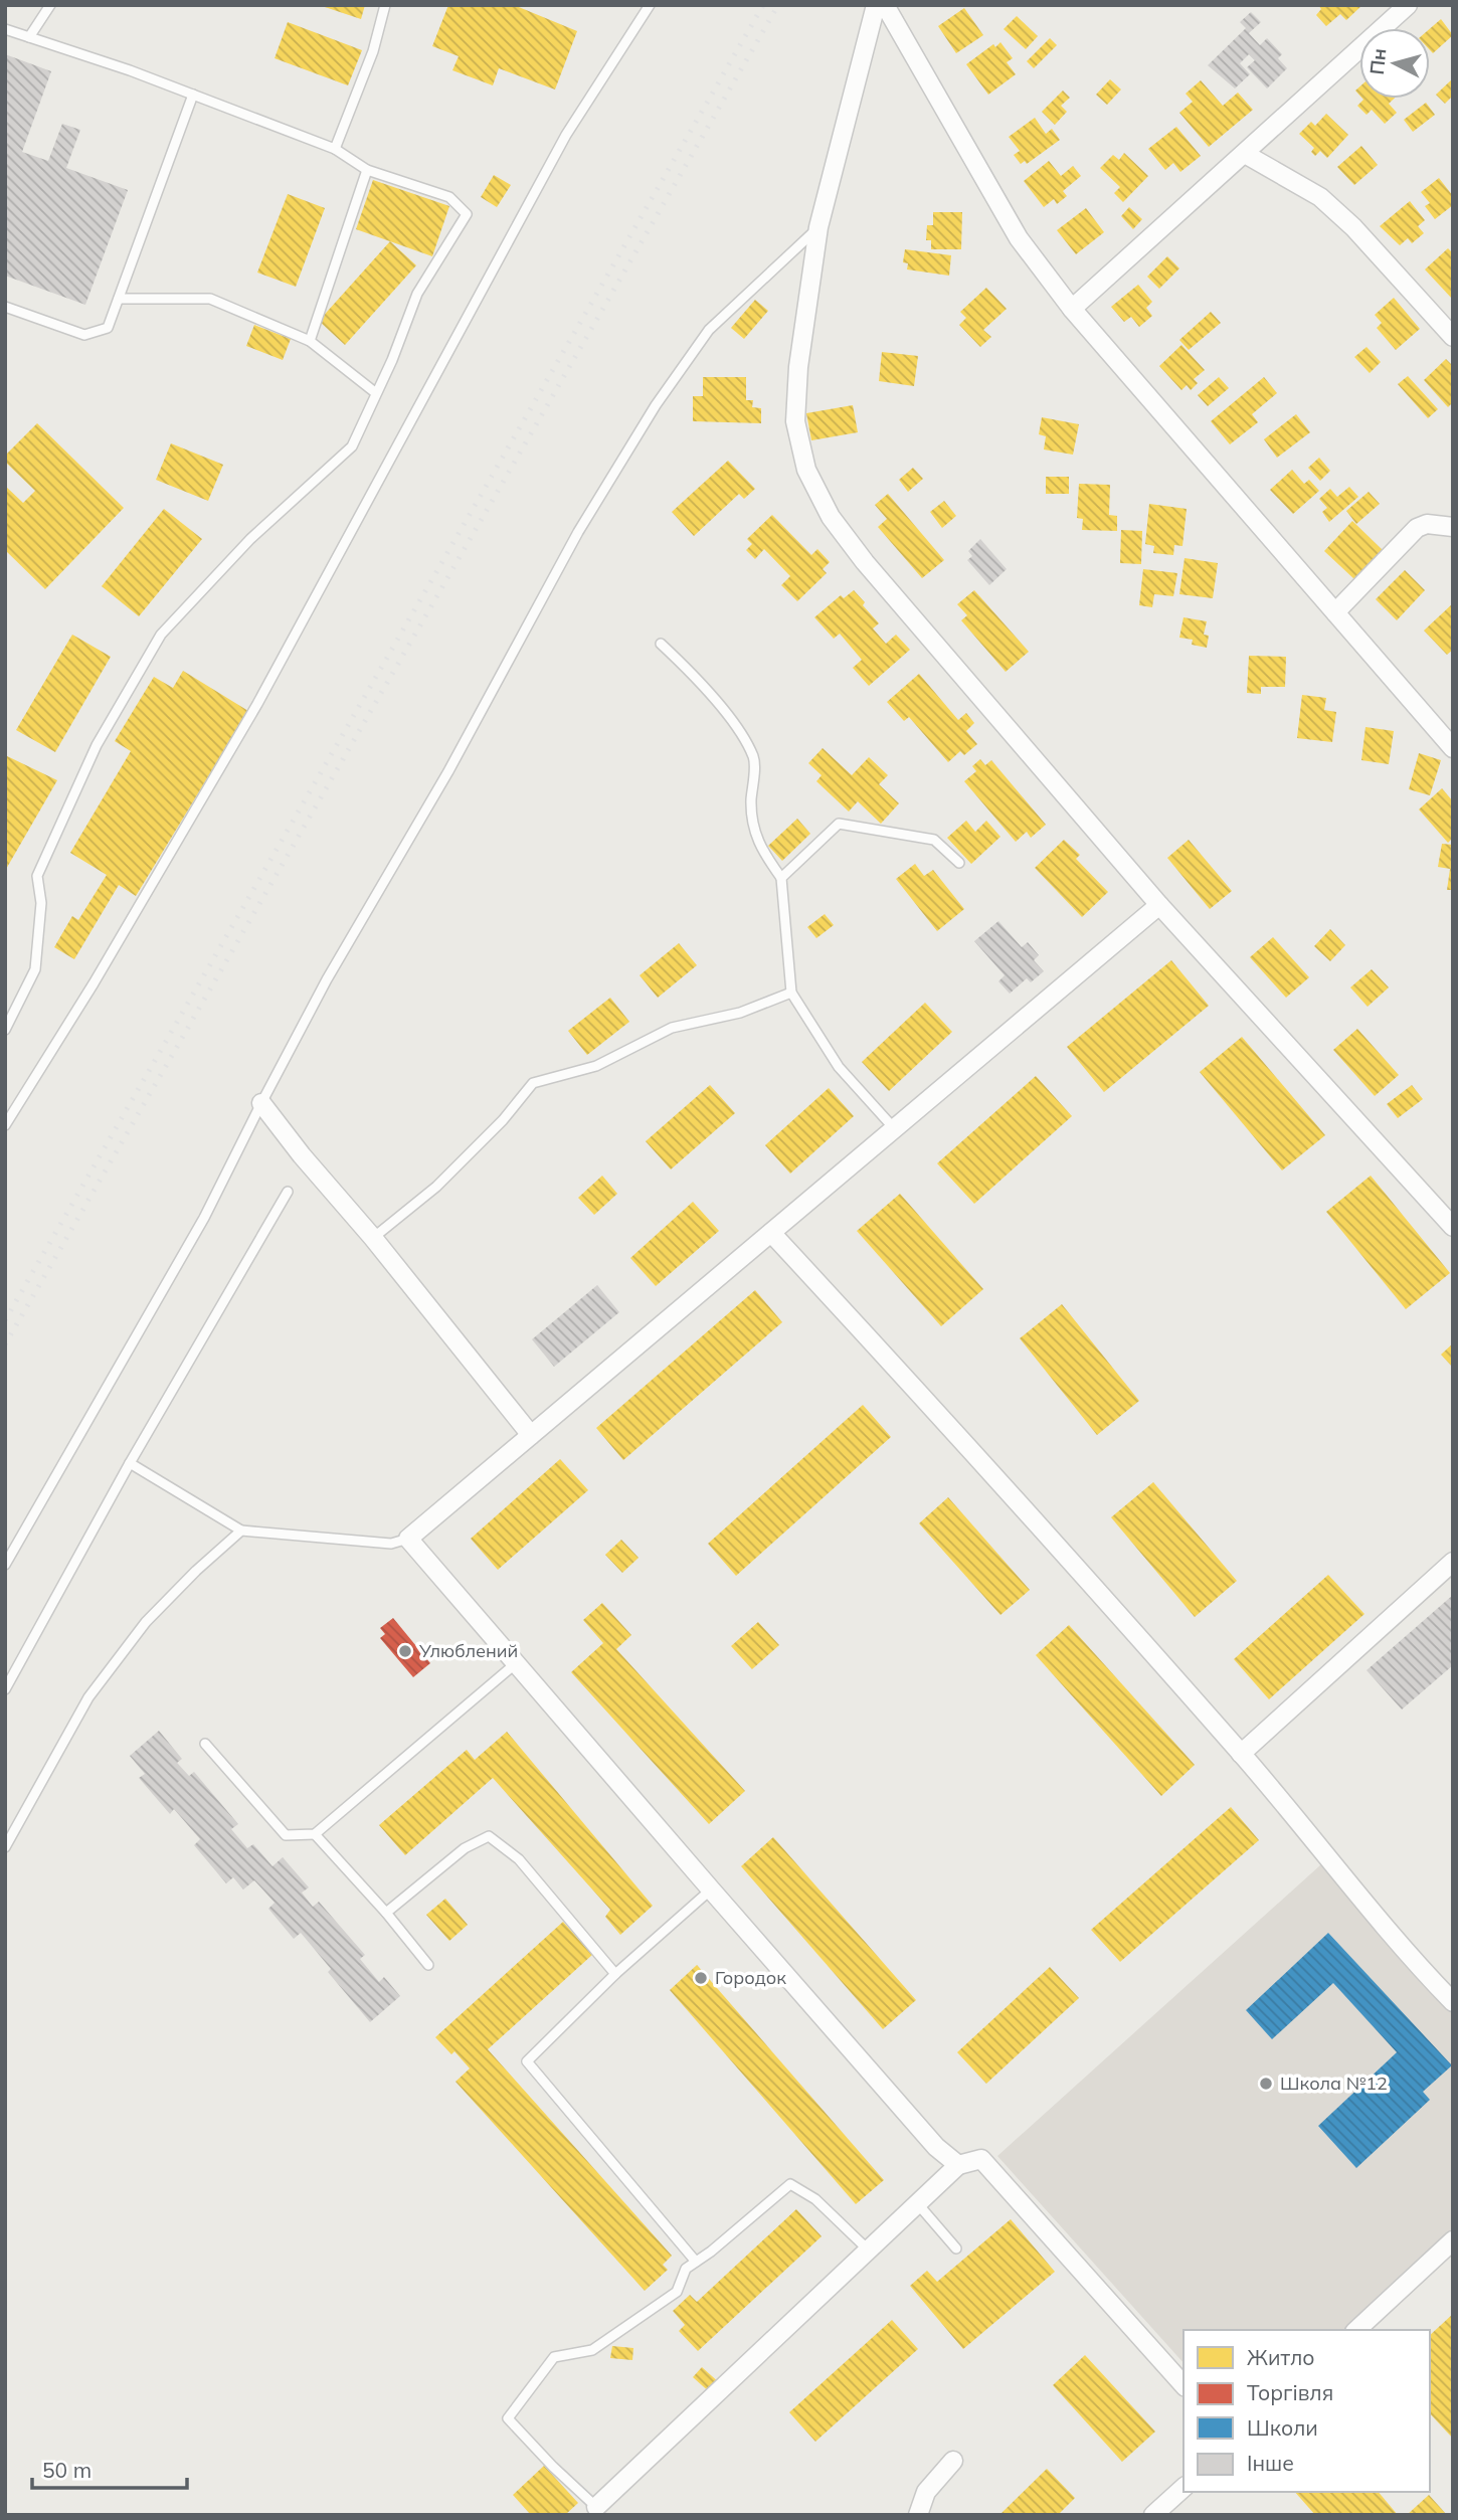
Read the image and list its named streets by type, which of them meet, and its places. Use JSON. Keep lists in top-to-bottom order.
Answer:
{
  "places": ["Улюблений", "Городок", "Школа №12"],
  "legend": [
    "Житло",
    "Торгівля",
    "Школи",
    "Інше"
  ],
  "scale_bar": "50 m",
  "north": "left"
}
